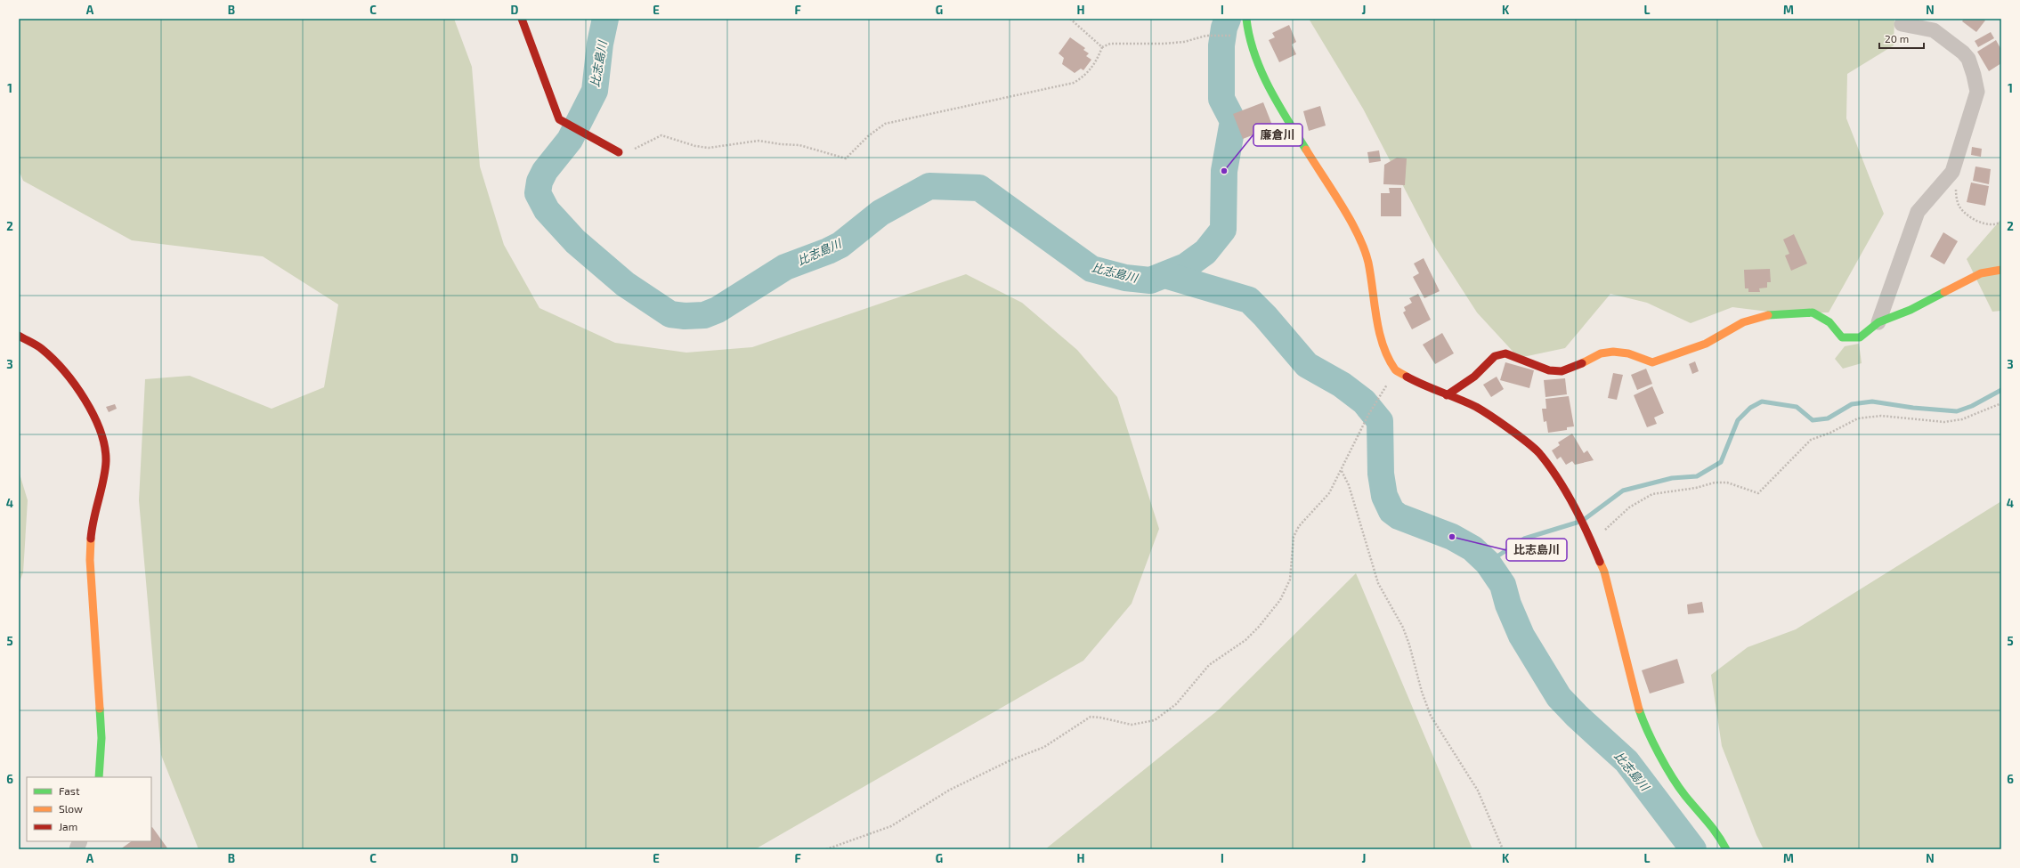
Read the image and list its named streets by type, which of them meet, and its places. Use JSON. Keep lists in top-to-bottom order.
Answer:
{
  "water": ["比志島川"],
  "places": ["廉倉川", "比志島川"],
  "legend": ["Fast", "Slow", "Jam"],
  "scale_bar": "20 m",
  "grid": {
    "columns": [
      "A",
      "B",
      "C",
      "D",
      "E",
      "F",
      "G",
      "H",
      "I",
      "J",
      "K",
      "L",
      "M",
      "N"
    ],
    "rows": [
      "1",
      "2",
      "3",
      "4",
      "5",
      "6"
    ]
  }
}
